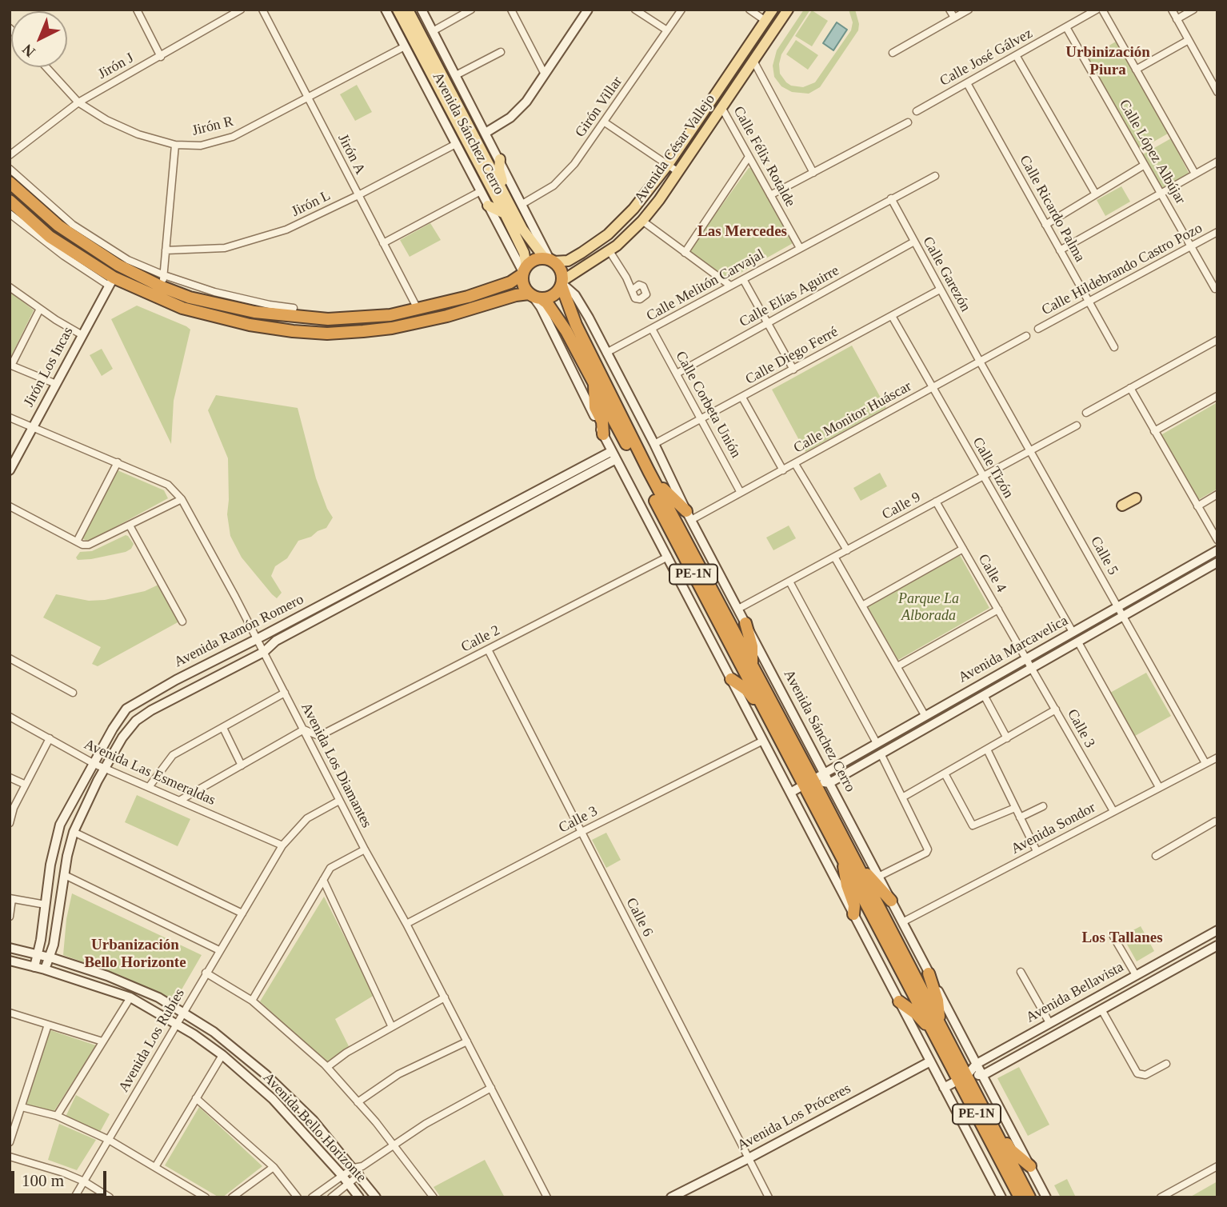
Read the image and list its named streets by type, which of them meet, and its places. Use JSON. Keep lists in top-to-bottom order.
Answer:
{
  "streets": {
    "highway": ["Avenida Sánchez Cerro", "PE-1N"],
    "main road": ["Avenida César Vallejo"],
    "street": [
      "Calle José Gálvez",
      "Jirón J",
      "Girón Villar",
      "Jirón R",
      "Calle López Albújar",
      "Jirón A",
      "Calle Félix Rotalde",
      "Jirón L",
      "Calle Ricardo Palma",
      "Calle Hildebrando Castro Pozo",
      "Calle Garezón",
      "Calle Melitón Carvajal",
      "Calle Elías Aguirre",
      "Calle Diego Ferré",
      "Jirón Los Incas",
      "Calle Corbeta Unión",
      "Calle Monitor Huáscar",
      "Calle Tizón",
      "Calle 9",
      "Calle 5",
      "Calle 4",
      "Avenida Ramón Romero",
      "Calle 2",
      "Avenida Marcavelica",
      "Calle 3",
      "Avenida Los Diamantes",
      "Avenida Las Esmeraldas",
      "Avenida Sondor",
      "Calle 6",
      "Avenida Bellavista",
      "Avenida Los Rubíes",
      "Avenida Los Próceres",
      "Avenida Bello Horizonte"
    ]
  },
  "crossings": [
    ["Calle José Gálvez", "Calle López Albújar"],
    ["Calle José Gálvez", "Calle Ricardo Palma"],
    ["Jirón J", "Jirón R"],
    ["Girón Villar", "Avenida Sánchez Cerro"],
    ["Jirón R", "Avenida Sánchez Cerro"],
    ["Jirón R", "Jirón A"],
    ["Avenida Sánchez Cerro", "Avenida César Vallejo"],
    ["Avenida Sánchez Cerro", "Jirón L"],
    ["Avenida Sánchez Cerro", "Calle Melitón Carvajal"],
    ["Avenida Sánchez Cerro", "Calle Diego Ferré"],
    ["Avenida Sánchez Cerro", "Calle Monitor Huáscar"],
    ["Avenida Sánchez Cerro", "Calle 9"],
    ["Avenida Sánchez Cerro", "PE-1N"],
    ["Avenida Sánchez Cerro", "Avenida Marcavelica"],
    ["Avenida Sánchez Cerro", "Avenida Sondor"],
    ["Avenida Sánchez Cerro", "Avenida Bellavista"],
    ["Avenida César Vallejo", "Calle Félix Rotalde"],
    ["Avenida César Vallejo", "PE-1N"],
    ["Calle López Albújar", "Calle Hildebrando Castro Pozo"],
    ["Jirón A", "Jirón L"],
    ["Calle Félix Rotalde", "Calle Melitón Carvajal"],
    ["Calle Ricardo Palma", "Calle Hildebrando Castro Pozo"],
    ["Calle Garezón", "Calle Melitón Carvajal"],
    ["Calle Garezón", "Calle Elías Aguirre"],
    ["Calle Garezón", "Calle Diego Ferré"],
    ["Calle Garezón", "Calle Monitor Huáscar"],
    ["Calle Garezón", "Calle 5"],
    ["Calle Melitón Carvajal", "Calle Corbeta Unión"],
    ["Calle Elías Aguirre", "Calle Corbeta Unión"],
    ["Calle Diego Ferré", "Calle Corbeta Unión"],
    ["Calle Diego Ferré", "Calle Tizón"],
    ["Jirón Los Incas", "Avenida Los Diamantes"],
    ["Calle Corbeta Unión", "Calle Monitor Huáscar"],
    ["Calle Monitor Huáscar", "Calle Tizón"],
    ["Calle Monitor Huáscar", "Calle 5"],
    ["Calle Tizón", "Calle 9"],
    ["Calle Tizón", "Avenida Marcavelica"],
    ["Calle 9", "Calle 5"],
    ["Calle 9", "Calle 4"],
    ["Calle 5", "Avenida Marcavelica"],
    ["Calle 5", "Avenida Sondor"],
    ["Calle 4", "Avenida Marcavelica"],
    ["Calle 4", "Calle 3"],
    ["Avenida Ramón Romero", "Avenida Los Diamantes"],
    ["Avenida Ramón Romero", "Avenida Las Esmeraldas"],
    ["Avenida Ramón Romero", "Avenida Bello Horizonte"],
    ["Calle 2", "Avenida Los Diamantes"],
    ["Calle 2", "Calle 6"],
    ["Avenida Marcavelica", "Calle 3"],
    ["Calle 3", "Avenida Los Diamantes"],
    ["Calle 3", "Avenida Sondor"],
    ["Calle 3", "Calle 6"],
    ["Avenida Los Diamantes", "Avenida Los Rubíes"],
    ["Avenida Las Esmeraldas", "Avenida Los Rubíes"],
    ["Calle 6", "Avenida Los Próceres"],
    ["Avenida Los Rubíes", "Avenida Bello Horizonte"]
  ],
  "districts": [
    "Urbinización Piura",
    "Las Mercedes",
    "Los Tallanes",
    "Urbanización Bello Horizonte"
  ],
  "parks": ["Parque La Alborada"],
  "scale_bar": "100 m",
  "north": "bottom left"
}
